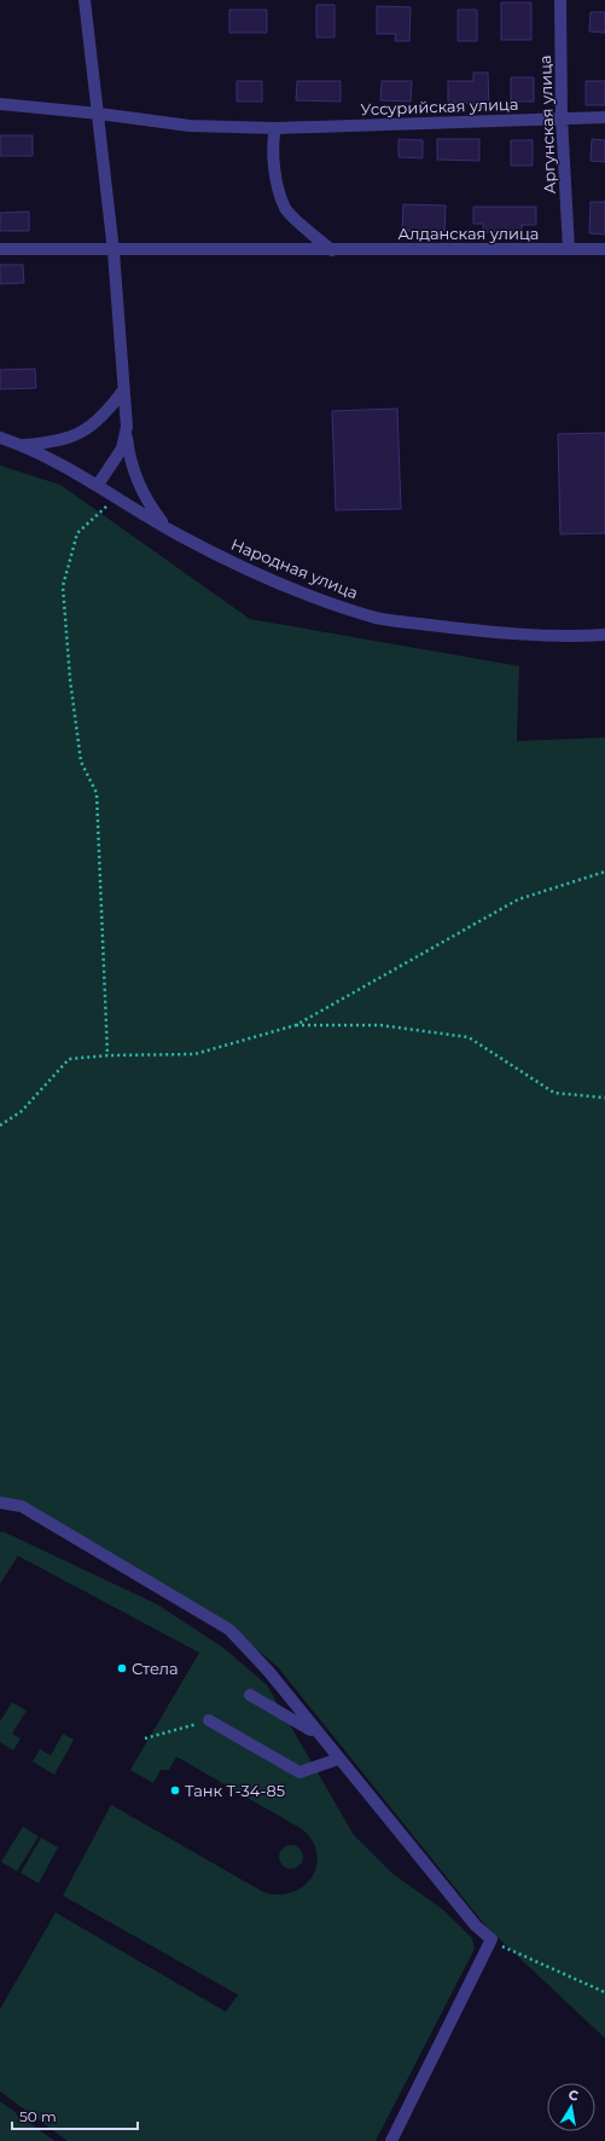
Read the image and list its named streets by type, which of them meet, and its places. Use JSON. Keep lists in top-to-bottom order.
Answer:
{
  "streets": {
    "street": [
      "Уссурийская улица",
      "Аргунская улица",
      "Алданская улица",
      "Народная улица"
    ]
  },
  "crossings": [
    ["Уссурийская улица", "Аргунская улица"],
    ["Аргунская улица", "Алданская улица"]
  ],
  "places": ["Стела", "Танк Т-34-85"],
  "scale_bar": "50 m",
  "north": "top"
}
